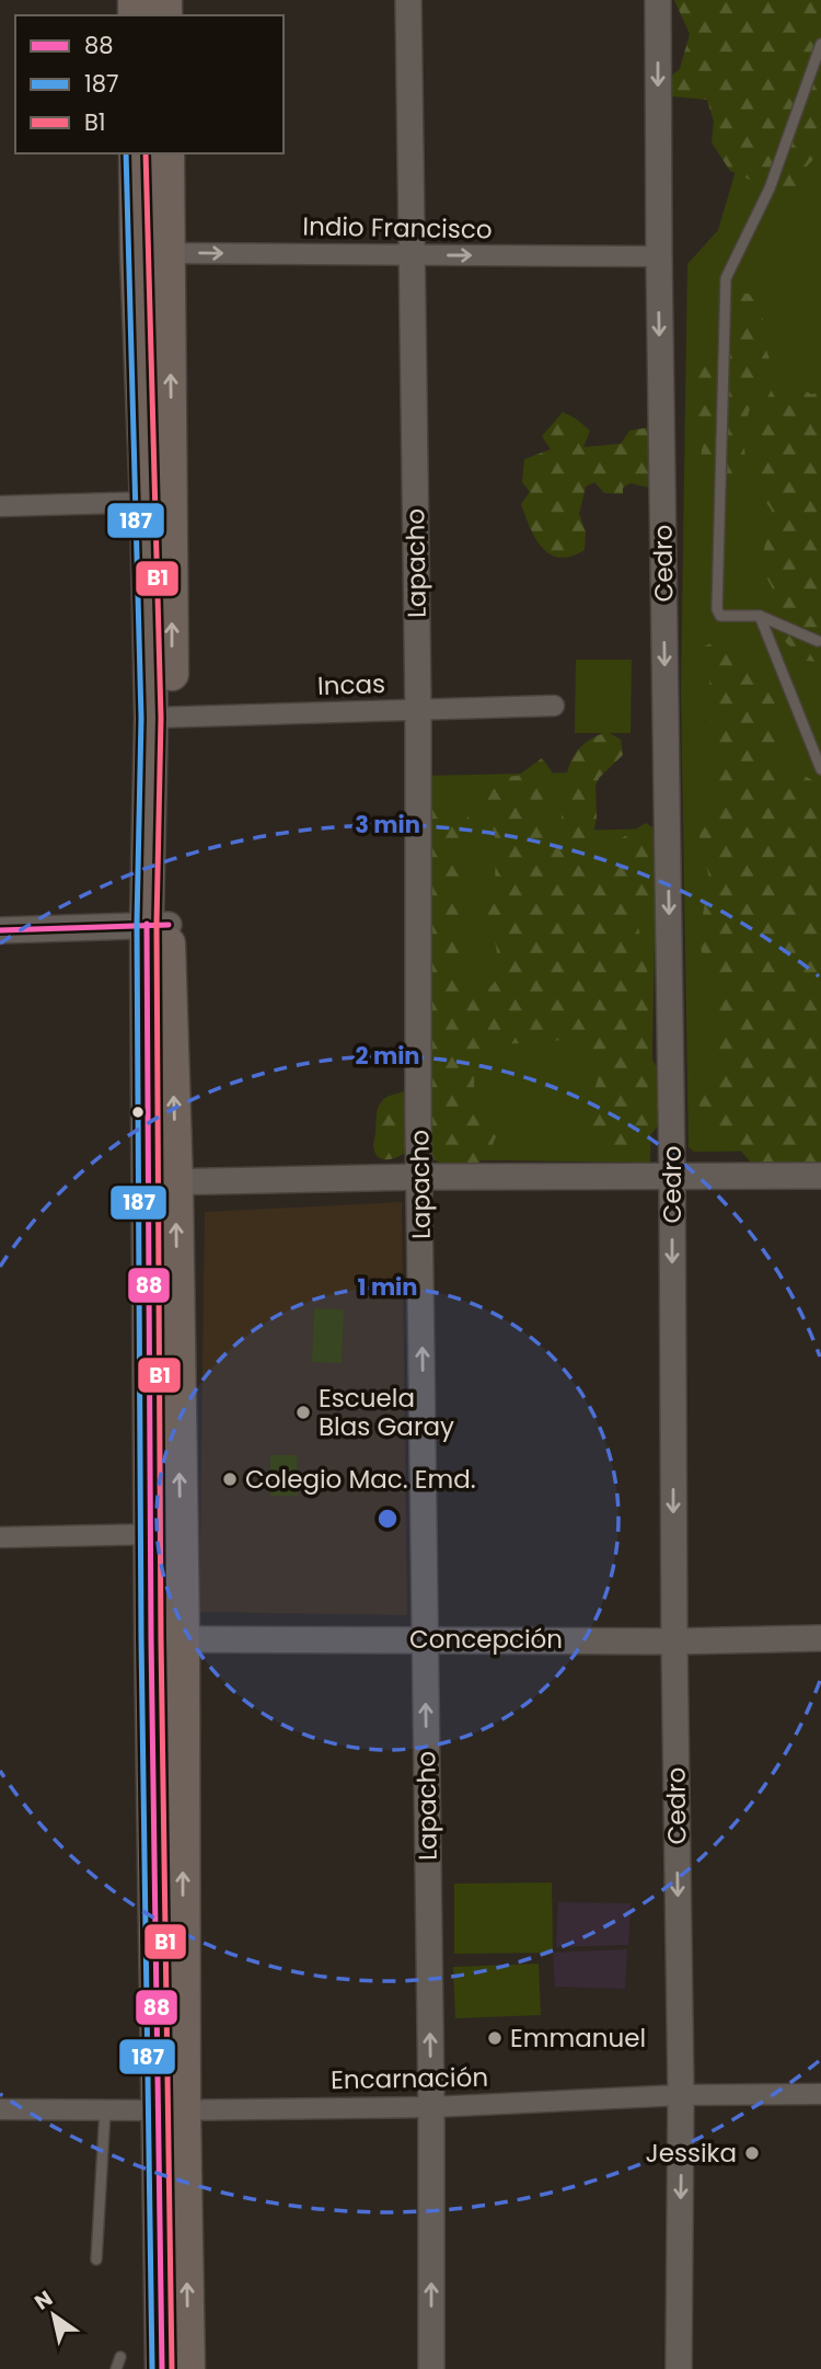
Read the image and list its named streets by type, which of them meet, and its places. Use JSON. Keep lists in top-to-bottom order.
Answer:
{
  "streets": {
    "street": [
      "Indio Francisco",
      "Lapacho",
      "Cedro",
      "Incas",
      "Concepción",
      "Encarnación"
    ]
  },
  "crossings": [
    ["Indio Francisco", "Lapacho"],
    ["Indio Francisco", "Cedro"],
    ["Lapacho", "Incas"],
    ["Lapacho", "Concepción"],
    ["Lapacho", "Encarnación"],
    ["Cedro", "Concepción"],
    ["Cedro", "Encarnación"]
  ],
  "one_way": ["Indio Francisco", "Lapacho", "Cedro"],
  "places": [
    "Escuela Blas Garay",
    "Colegio Mac. Emd.",
    "Emmanuel",
    "Jessika"
  ],
  "lines": ["transit line 187", "transit line B1", "transit line 88"],
  "legend": ["88", "187", "B1"],
  "north": "top left",
  "rings": ["3 min", "2 min", "1 min"]
}
